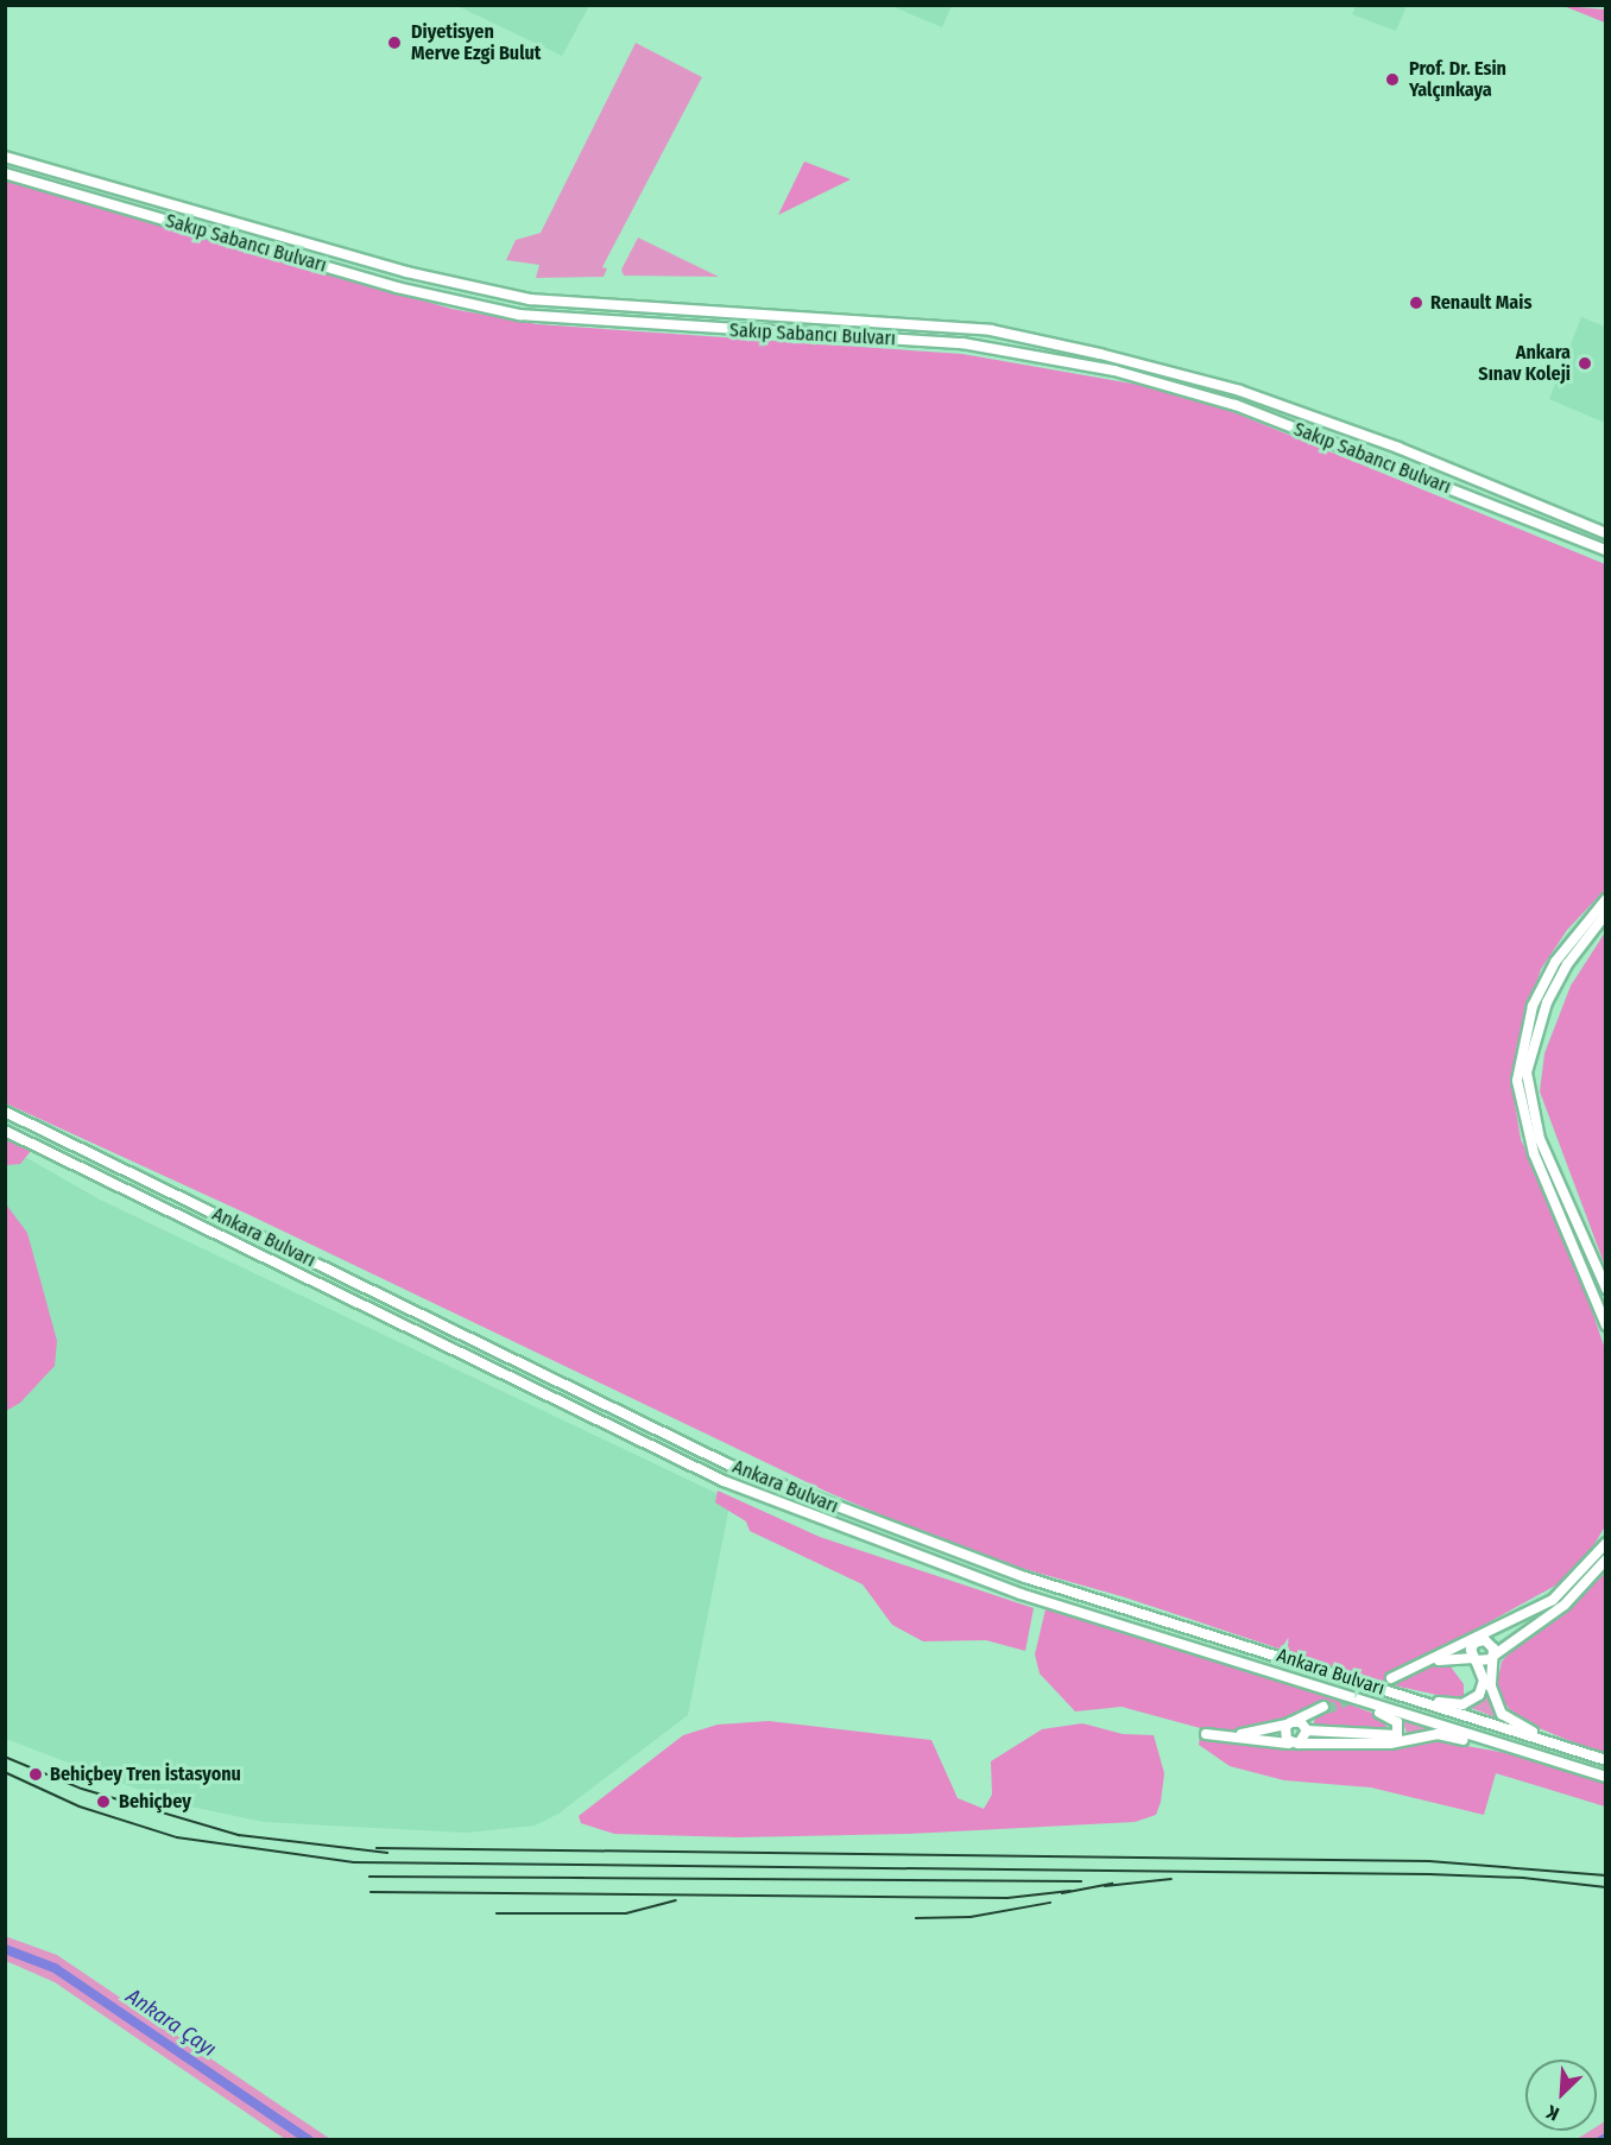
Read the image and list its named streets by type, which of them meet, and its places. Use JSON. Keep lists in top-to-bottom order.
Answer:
{
  "streets": {
    "main road": ["Sakıp Sabancı Bulvarı", "Ankara Bulvarı"]
  },
  "water": ["Ankara Çayı"],
  "places": [
    "Diyetisyen Merve Ezgi Bulut",
    "Prof. Dr. Esin Yalçınkaya",
    "Renault Mais",
    "Ankara Sınav Koleji",
    "Behiçbey Tren İstasyonu",
    "Behiçbey"
  ],
  "north": "bottom left"
}
